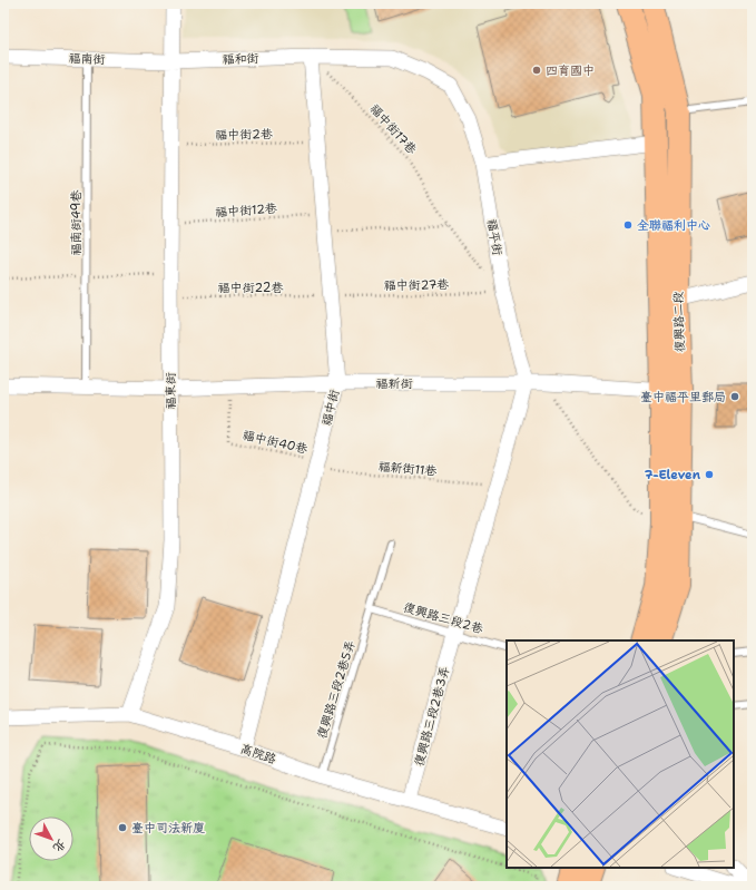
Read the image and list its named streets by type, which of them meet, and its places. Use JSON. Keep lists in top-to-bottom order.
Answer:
{
  "streets": {
    "main road": ["復興路二段"],
    "street": [
      "福南街",
      "福和街",
      "福平街",
      "福新街",
      "福東街",
      "福中街",
      "復興路三段2巷3弄",
      "高院路"
    ],
    "lane": ["福南街49巷", "復興路三段2巷", "復興路三段2巷5弄"],
    "path": [
      "福中街17巷",
      "福中街2巷",
      "福中街12巷",
      "福中街27巷",
      "福中街22巷",
      "福中街40巷",
      "福新街11巷"
    ]
  },
  "crossings": [
    ["福南街", "福和街"],
    ["福南街", "福南街49巷"],
    ["福南街", "福東街"],
    ["福和街", "福中街17巷"],
    ["福和街", "福平街"],
    ["福和街", "福東街"],
    ["福和街", "福中街"],
    ["福中街17巷", "福平街"],
    ["福中街17巷", "福中街27巷"],
    ["福中街17巷", "福中街"],
    ["福中街2巷", "福東街"],
    ["福中街2巷", "福中街"],
    ["福中街12巷", "福東街"],
    ["福中街12巷", "福中街"],
    ["福南街49巷", "福新街"],
    ["福平街", "福中街27巷"],
    ["福平街", "福新街"],
    ["福平街", "福中街"],
    ["福中街27巷", "福中街22巷"],
    ["福中街27巷", "福中街"],
    ["福中街22巷", "福東街"],
    ["福中街22巷", "福中街"],
    ["福新街", "福東街"],
    ["福新街", "福中街"],
    ["福新街", "福中街40巷"],
    ["福東街", "高院路"],
    ["福中街", "福中街40巷"],
    ["福中街", "福新街11巷"],
    ["福中街", "高院路"],
    ["福中街40巷", "福新街11巷"],
    ["復興路三段2巷", "復興路三段2巷5弄"],
    ["復興路三段2巷", "復興路三段2巷3弄"],
    ["復興路三段2巷5弄", "高院路"],
    ["復興路三段2巷3弄", "高院路"]
  ],
  "places": [
    "四育國中",
    "全聯福利中心",
    "臺中福平里郵局",
    "7-Eleven",
    "臺中司法新廈"
  ],
  "north": "bottom right"
}
